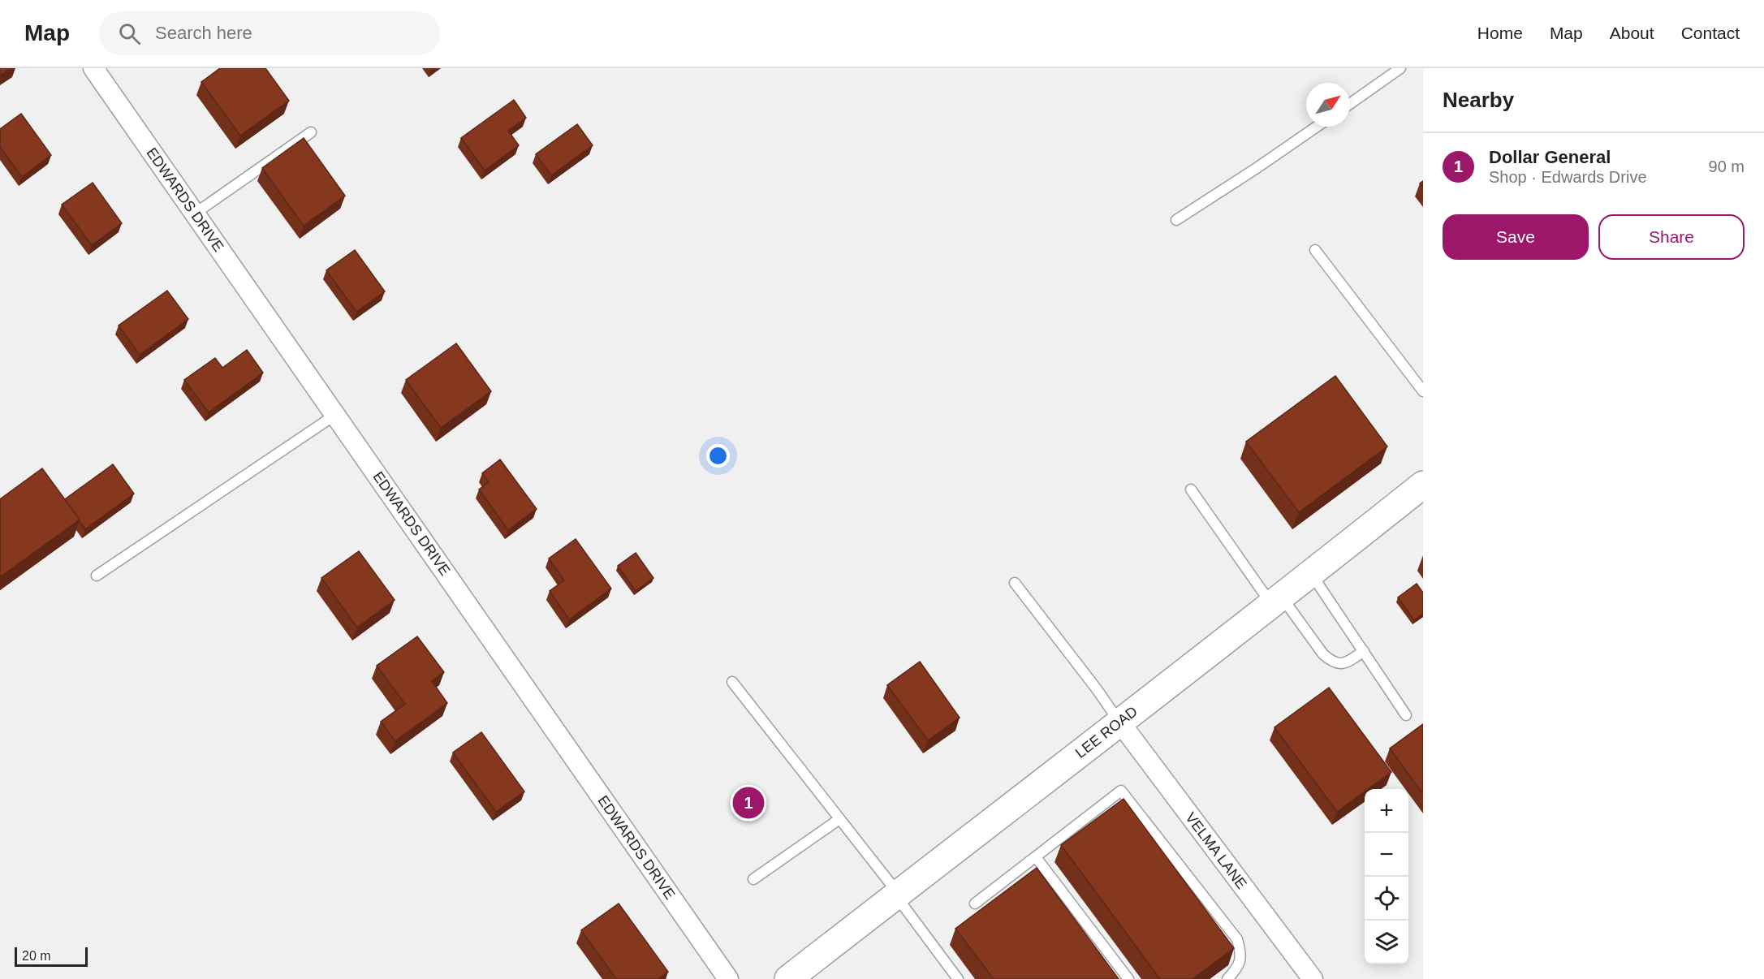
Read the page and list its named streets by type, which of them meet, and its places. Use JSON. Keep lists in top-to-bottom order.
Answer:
{
  "streets": {
    "main road": ["LEE ROAD"],
    "street": ["EDWARDS DRIVE", "VELMA LANE"]
  },
  "crossings": [
    ["LEE ROAD", "VELMA LANE"]
  ],
  "scale_bar": "20 m",
  "north": "top right",
  "page": {
    "header": "Map",
    "search": "Search here",
    "nav": [
      "Home",
      "Map",
      "About",
      "Contact"
    ],
    "heading": "Nearby",
    "list": [
      {
        "mark": "1",
        "name": "Dollar General",
        "note": "Shop · Edwards Drive",
        "value": "90 m"
      }
    ],
    "buttons": ["Save", "Share"],
    "pins": "1",
    "map_buttons": ["+", "−"],
    "scale": "20 m"
  }
}
